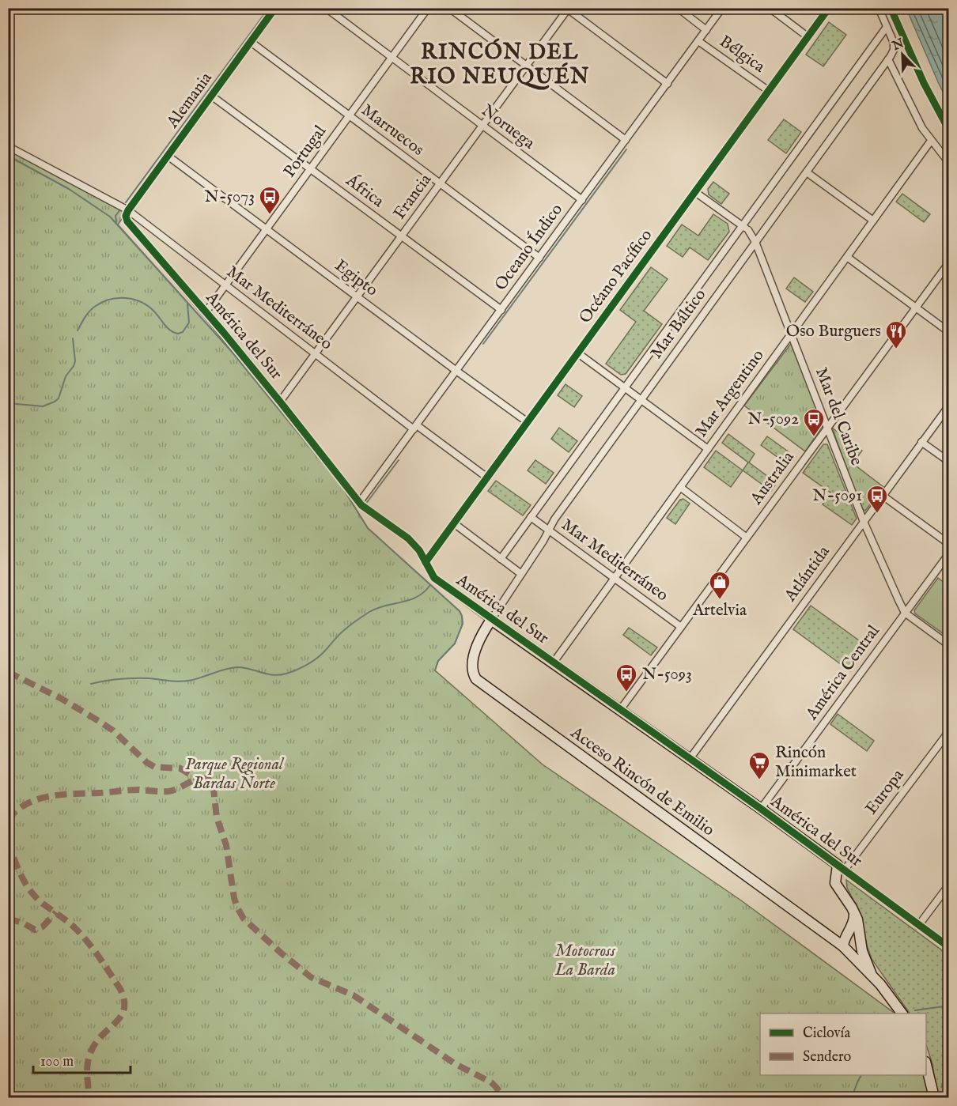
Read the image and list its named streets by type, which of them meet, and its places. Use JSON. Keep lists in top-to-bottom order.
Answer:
{
  "streets": {
    "street": [
      "Bélgica",
      "Alemania",
      "Noruega",
      "Marruecos",
      "Portugal",
      "África",
      "Francia",
      "Oceano Índico",
      "Océano Pacífico",
      "Egipto",
      "Mar Mediterráneo",
      "Mar Báltico",
      "América del Sur",
      "Mar Argentino",
      "Mar del Caribe",
      "Australia",
      "Atlántida",
      "América Central",
      "Acceso Rincón de Emilio",
      "Europa"
    ]
  },
  "crossings": [
    ["Bélgica", "Oceano Índico"],
    ["Bélgica", "Océano Pacífico"],
    ["Alemania", "Marruecos"],
    ["Alemania", "África"],
    ["Alemania", "Egipto"],
    ["Alemania", "Mar Mediterráneo"],
    ["Alemania", "América del Sur"],
    ["Noruega", "Portugal"],
    ["Noruega", "Francia"],
    ["Noruega", "Oceano Índico"],
    ["Marruecos", "Portugal"],
    ["Marruecos", "Francia"],
    ["Marruecos", "Oceano Índico"],
    ["Portugal", "África"],
    ["Portugal", "Egipto"],
    ["Portugal", "Mar Mediterráneo"],
    ["Portugal", "América del Sur"],
    ["África", "Francia"],
    ["África", "Oceano Índico"],
    ["Francia", "Egipto"],
    ["Francia", "Mar Mediterráneo"],
    ["Francia", "América del Sur"],
    ["Oceano Índico", "Egipto"],
    ["Oceano Índico", "Mar Mediterráneo"],
    ["Oceano Índico", "América del Sur"],
    ["Océano Pacífico", "Egipto"],
    ["Océano Pacífico", "Mar Mediterráneo"],
    ["Océano Pacífico", "América del Sur"],
    ["Océano Pacífico", "Mar del Caribe"],
    ["Mar Mediterráneo", "Mar Báltico"],
    ["Mar Mediterráneo", "América del Sur"],
    ["Mar Mediterráneo", "Mar Argentino"],
    ["Mar Mediterráneo", "Australia"],
    ["Mar Báltico", "América del Sur"],
    ["Mar Báltico", "Mar del Caribe"],
    ["Mar Báltico", "Acceso Rincón de Emilio"],
    ["América del Sur", "Mar Argentino"],
    ["América del Sur", "Australia"],
    ["América del Sur", "Atlántida"],
    ["América del Sur", "América Central"],
    ["América del Sur", "Acceso Rincón de Emilio"],
    ["América del Sur", "Europa"],
    ["Mar Argentino", "Mar del Caribe"],
    ["Mar del Caribe", "Australia"],
    ["Mar del Caribe", "Atlántida"],
    ["Mar del Caribe", "América Central"],
    ["Acceso Rincón de Emilio", "Europa"]
  ],
  "districts": ["RINCÓN DEL RIO NEUQUÉN"],
  "parks": ["Parque Regional Bardas Norte", "Motocross La Barda"],
  "places": {
    "bus stop": [
      "N-5073",
      "N-5092",
      "N-5091",
      "N-5093"
    ],
    "restaurant": ["Oso Burguers"],
    "shop": ["Artelvia"],
    "supermarket": ["Rincón Minimarket"]
  },
  "legend": ["Ciclovía", "Sendero"],
  "scale_bar": "100 m",
  "north": "top left"
}
